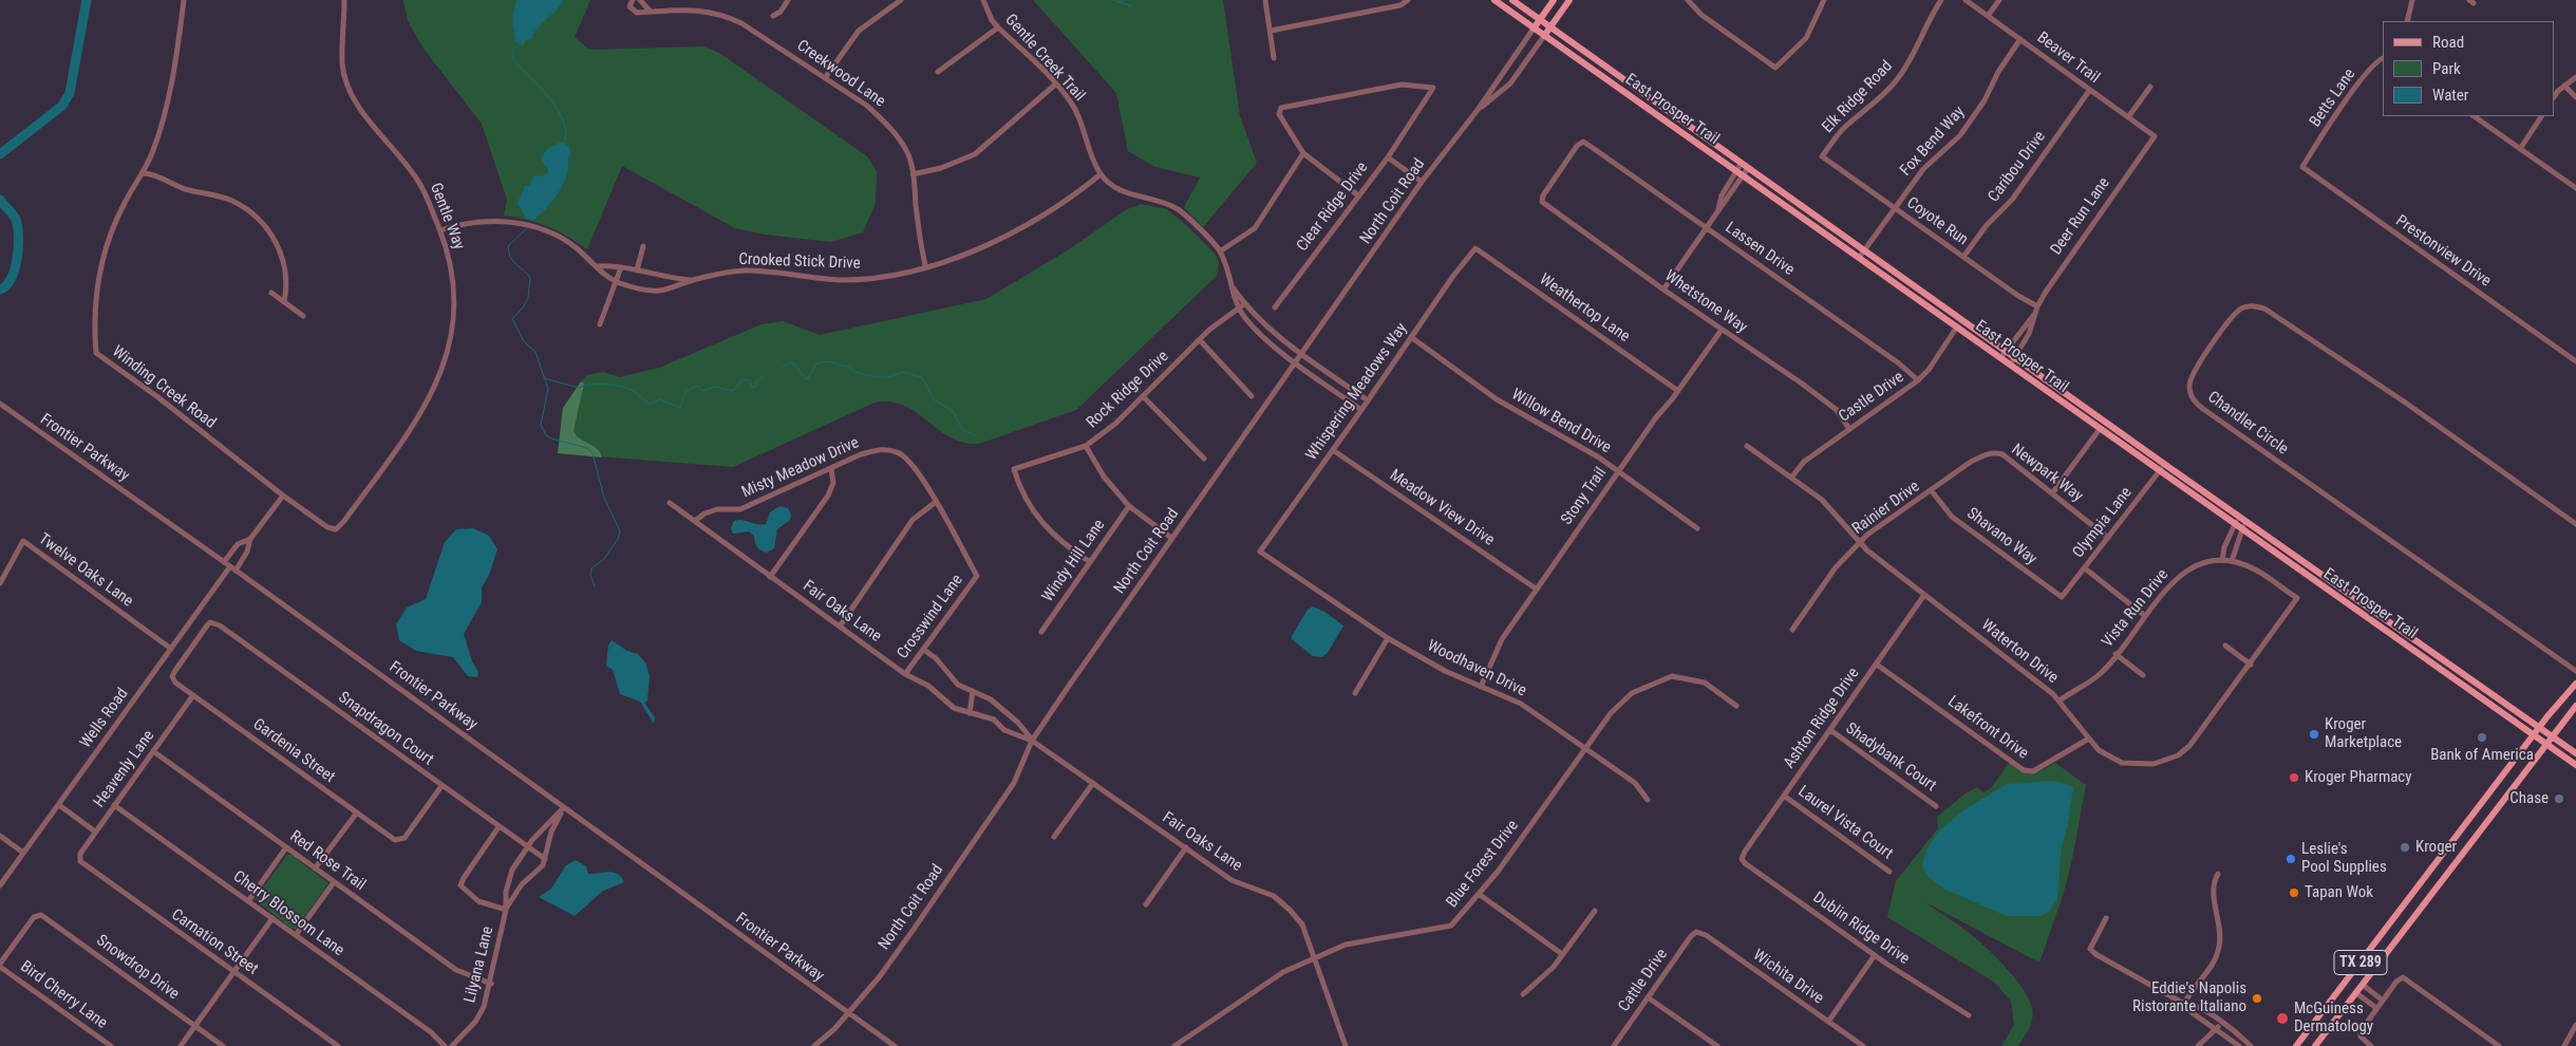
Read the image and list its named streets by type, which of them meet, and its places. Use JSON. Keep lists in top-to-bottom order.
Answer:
{
  "streets": {
    "main road": ["East Prosper Trail", "North Coit Road", "TX 289"],
    "street": [
      "Gentle Creek Trail",
      "Beaver Trail",
      "Creekwood Lane",
      "Elk Ridge Road",
      "Betts Lane",
      "Fox Bend Way",
      "Caribou Drive",
      "Clear Ridge Drive",
      "Gentle Way",
      "Deer Run Lane",
      "Coyote Run",
      "Lassen Drive",
      "Prestonview Drive",
      "Crooked Stick Drive",
      "Whetstone Way",
      "Weathertop Lane",
      "Winding Creek Road",
      "Rock Ridge Drive",
      "Whispering Meadows Way",
      "Castle Drive",
      "Willow Bend Drive",
      "Chandler Circle",
      "Frontier Parkway",
      "Misty Meadow Drive",
      "Newpark Way",
      "Stony Trail",
      "Meadow View Drive",
      "Rainier Drive",
      "Olympia Lane",
      "Shavano Way",
      "Windy Hill Lane",
      "Twelve Oaks Lane",
      "Vista Run Drive",
      "Fair Oaks Lane",
      "Crosswind Lane",
      "Waterton Drive",
      "Woodhaven Drive",
      "Wells Road",
      "Ashton Ridge Drive",
      "Lakefront Drive",
      "Snapdragon Court",
      "Gardenia Street",
      "Shadybank Court",
      "Heavenly Lane",
      "Laurel Vista Court",
      "Red Rose Trail",
      "Blue Forest Drive",
      "Cherry Blossom Lane",
      "Dublin Ridge Drive",
      "Carnation Street",
      "Lilyana Lane",
      "Snowdrop Drive",
      "Wichita Drive",
      "Cattle Drive",
      "Bird Cherry Lane"
    ]
  },
  "crossings": [
    ["Gentle Creek Trail", "Crooked Stick Drive"],
    ["Beaver Trail", "Fox Bend Way"],
    ["Beaver Trail", "Caribou Drive"],
    ["Beaver Trail", "Deer Run Lane"],
    ["Creekwood Lane", "Crooked Stick Drive"],
    ["Elk Ridge Road", "Coyote Run"],
    ["Betts Lane", "Prestonview Drive"],
    ["East Prosper Trail", "Fox Bend Way"],
    ["East Prosper Trail", "North Coit Road"],
    ["East Prosper Trail", "Deer Run Lane"],
    ["East Prosper Trail", "Castle Drive"],
    ["East Prosper Trail", "Olympia Lane"],
    ["East Prosper Trail", "TX 289"],
    ["Fox Bend Way", "Coyote Run"],
    ["Caribou Drive", "Coyote Run"],
    ["North Coit Road", "Clear Ridge Drive"],
    ["North Coit Road", "Frontier Parkway"],
    ["North Coit Road", "Fair Oaks Lane"],
    ["Gentle Way", "Winding Creek Road"],
    ["Deer Run Lane", "Coyote Run"],
    ["Lassen Drive", "Whetstone Way"],
    ["Lassen Drive", "Castle Drive"],
    ["Whetstone Way", "Castle Drive"],
    ["Whetstone Way", "Stony Trail"],
    ["Weathertop Lane", "Whispering Meadows Way"],
    ["Weathertop Lane", "Stony Trail"],
    ["Rock Ridge Drive", "Windy Hill Lane"],
    ["Whispering Meadows Way", "Willow Bend Drive"],
    ["Whispering Meadows Way", "Meadow View Drive"],
    ["Whispering Meadows Way", "Woodhaven Drive"],
    ["Castle Drive", "Waterton Drive"],
    ["Willow Bend Drive", "Stony Trail"],
    ["Frontier Parkway", "Wells Road"],
    ["Frontier Parkway", "Lilyana Lane"],
    ["Misty Meadow Drive", "Fair Oaks Lane"],
    ["Misty Meadow Drive", "Crosswind Lane"],
    ["Newpark Way", "Rainier Drive"],
    ["Newpark Way", "Olympia Lane"],
    ["Stony Trail", "Meadow View Drive"],
    ["Stony Trail", "Woodhaven Drive"],
    ["Rainier Drive", "Shavano Way"],
    ["Rainier Drive", "Waterton Drive"],
    ["Olympia Lane", "Shavano Way"],
    ["Twelve Oaks Lane", "Wells Road"],
    ["Vista Run Drive", "Waterton Drive"],
    ["Fair Oaks Lane", "Crosswind Lane"],
    ["Fair Oaks Lane", "Blue Forest Drive"],
    ["Waterton Drive", "Ashton Ridge Drive"],
    ["Waterton Drive", "Lakefront Drive"],
    ["Woodhaven Drive", "Blue Forest Drive"],
    ["Ashton Ridge Drive", "Lakefront Drive"],
    ["Ashton Ridge Drive", "Shadybank Court"],
    ["Ashton Ridge Drive", "Laurel Vista Court"],
    ["Ashton Ridge Drive", "Dublin Ridge Drive"],
    ["Snapdragon Court", "Gardenia Street"],
    ["Snapdragon Court", "Lilyana Lane"],
    ["Gardenia Street", "Heavenly Lane"],
    ["Heavenly Lane", "Red Rose Trail"],
    ["Heavenly Lane", "Cherry Blossom Lane"],
    ["Heavenly Lane", "Carnation Street"],
    ["Red Rose Trail", "Lilyana Lane"],
    ["Snowdrop Drive", "Bird Cherry Lane"],
    ["Wichita Drive", "Cattle Drive"]
  ],
  "places": [
    "Kroger Marketplace",
    "Bank of America",
    "Kroger Pharmacy",
    "Chase",
    "Kroger",
    "Leslie's Pool Supplies",
    "Tapan Wok",
    "Eddie's Napolis Ristorante Italiano",
    "McGuiness Dermatology"
  ],
  "legend": ["Road", "Park", "Water"]
}
